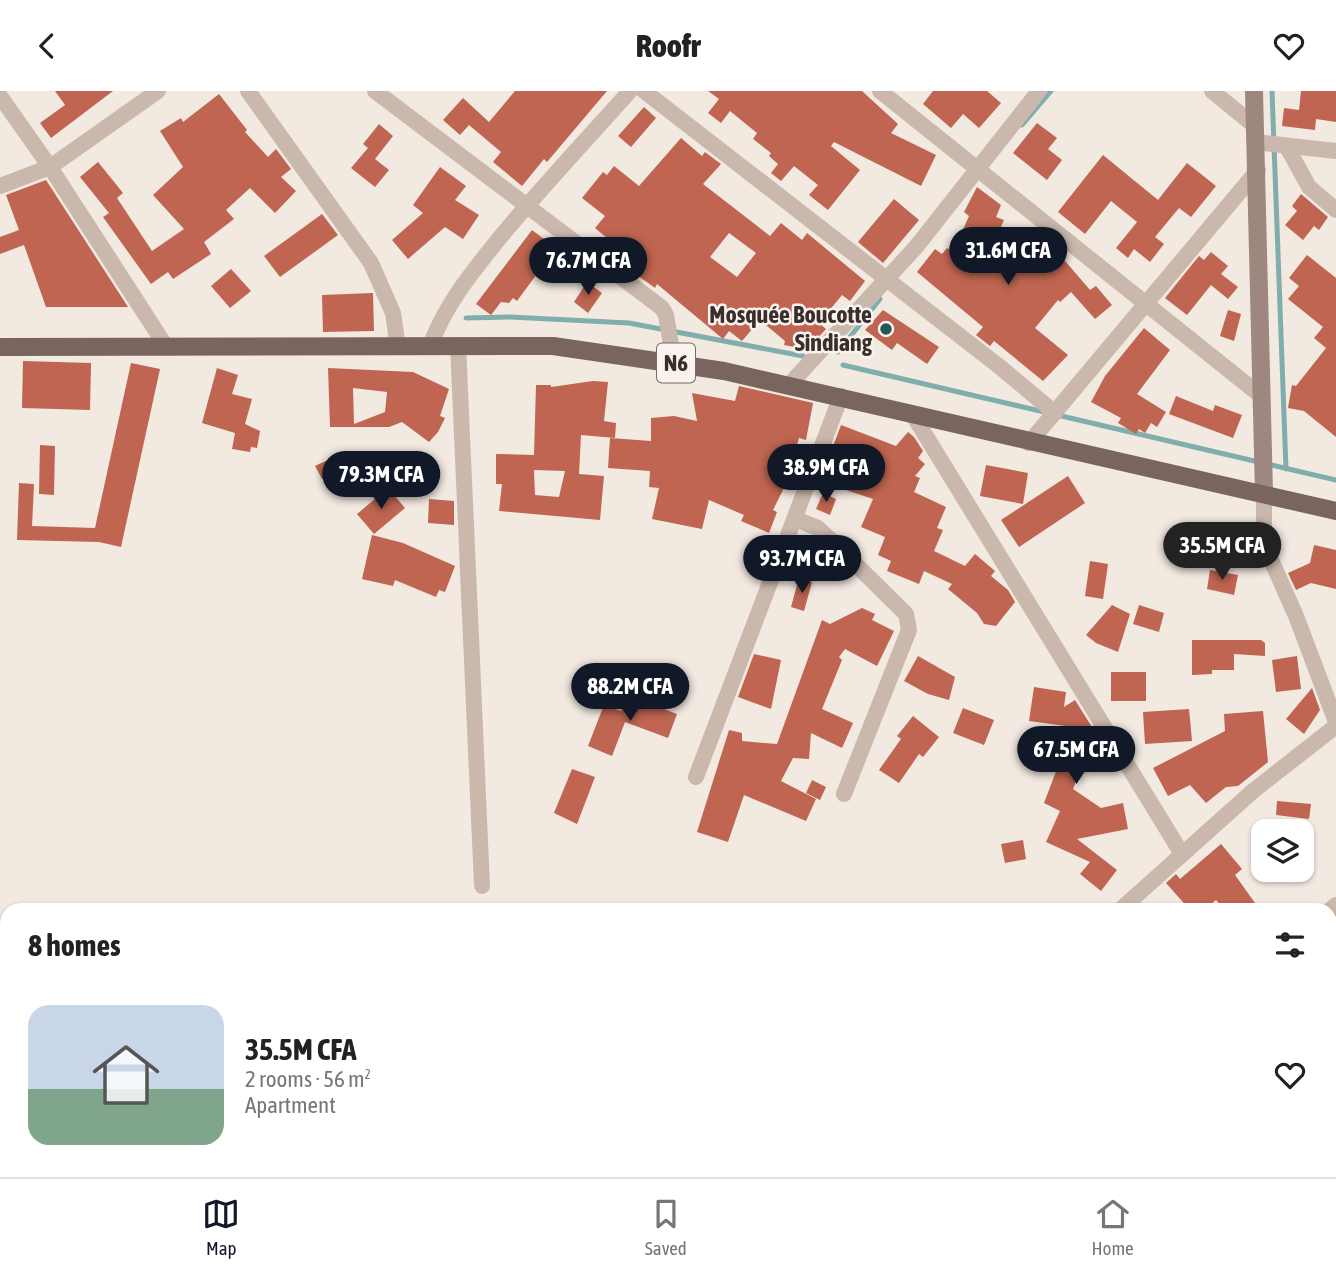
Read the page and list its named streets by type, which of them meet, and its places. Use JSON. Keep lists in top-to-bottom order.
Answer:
{
  "streets": {
    "main road": ["N6"]
  },
  "places": ["Mosquée Boucotte Sindiang"],
  "page": {
    "header": "Roofr",
    "price": [
      "31.6M CFA",
      "76.7M CFA",
      "38.9M CFA",
      "79.3M CFA",
      "35.5M CFA",
      "93.7M CFA",
      "88.2M CFA",
      "67.5M CFA"
    ],
    "heading": "8 homes",
    "list": [
      {
        "name": "35.5M CFA",
        "note": "2 rooms · 56 m² · Apartment"
      }
    ],
    "tabs": ["Map", "Saved", "Home"]
  }
}
